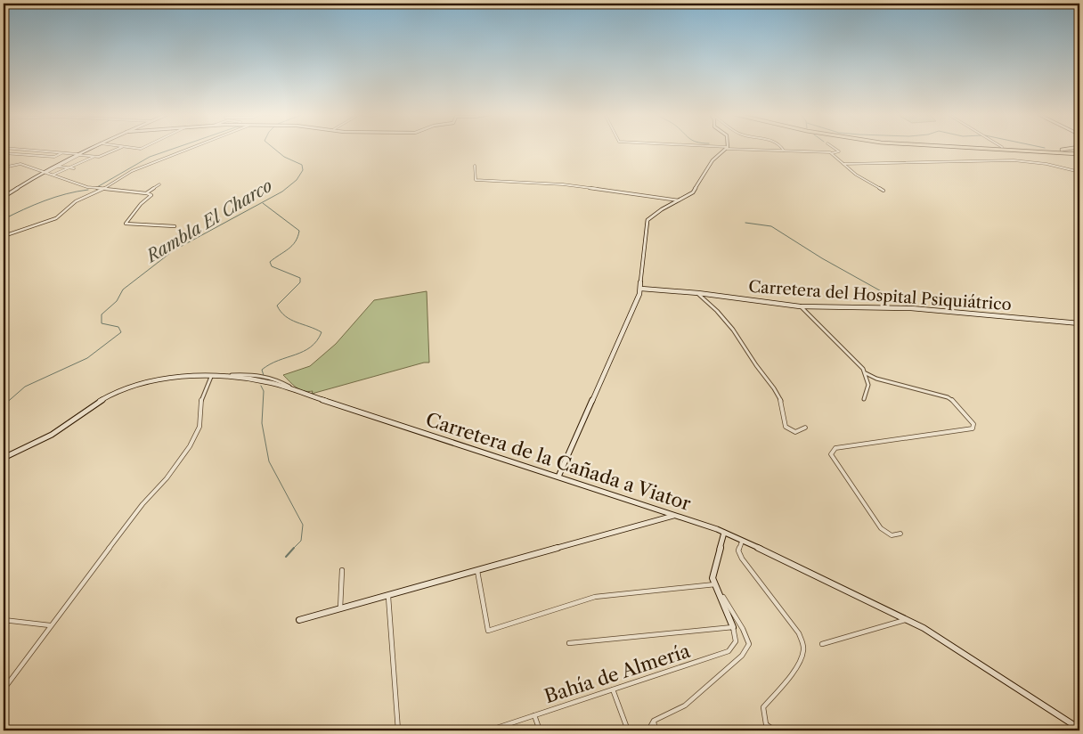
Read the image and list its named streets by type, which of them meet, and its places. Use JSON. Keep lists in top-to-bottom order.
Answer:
{
  "streets": {
    "street": ["Carretera del Hospital Psiquiátrico", "Carretera de la Cañada a Viator", "Bahía de Almería"]
  },
  "water": ["Rambla El Charco"]
}
